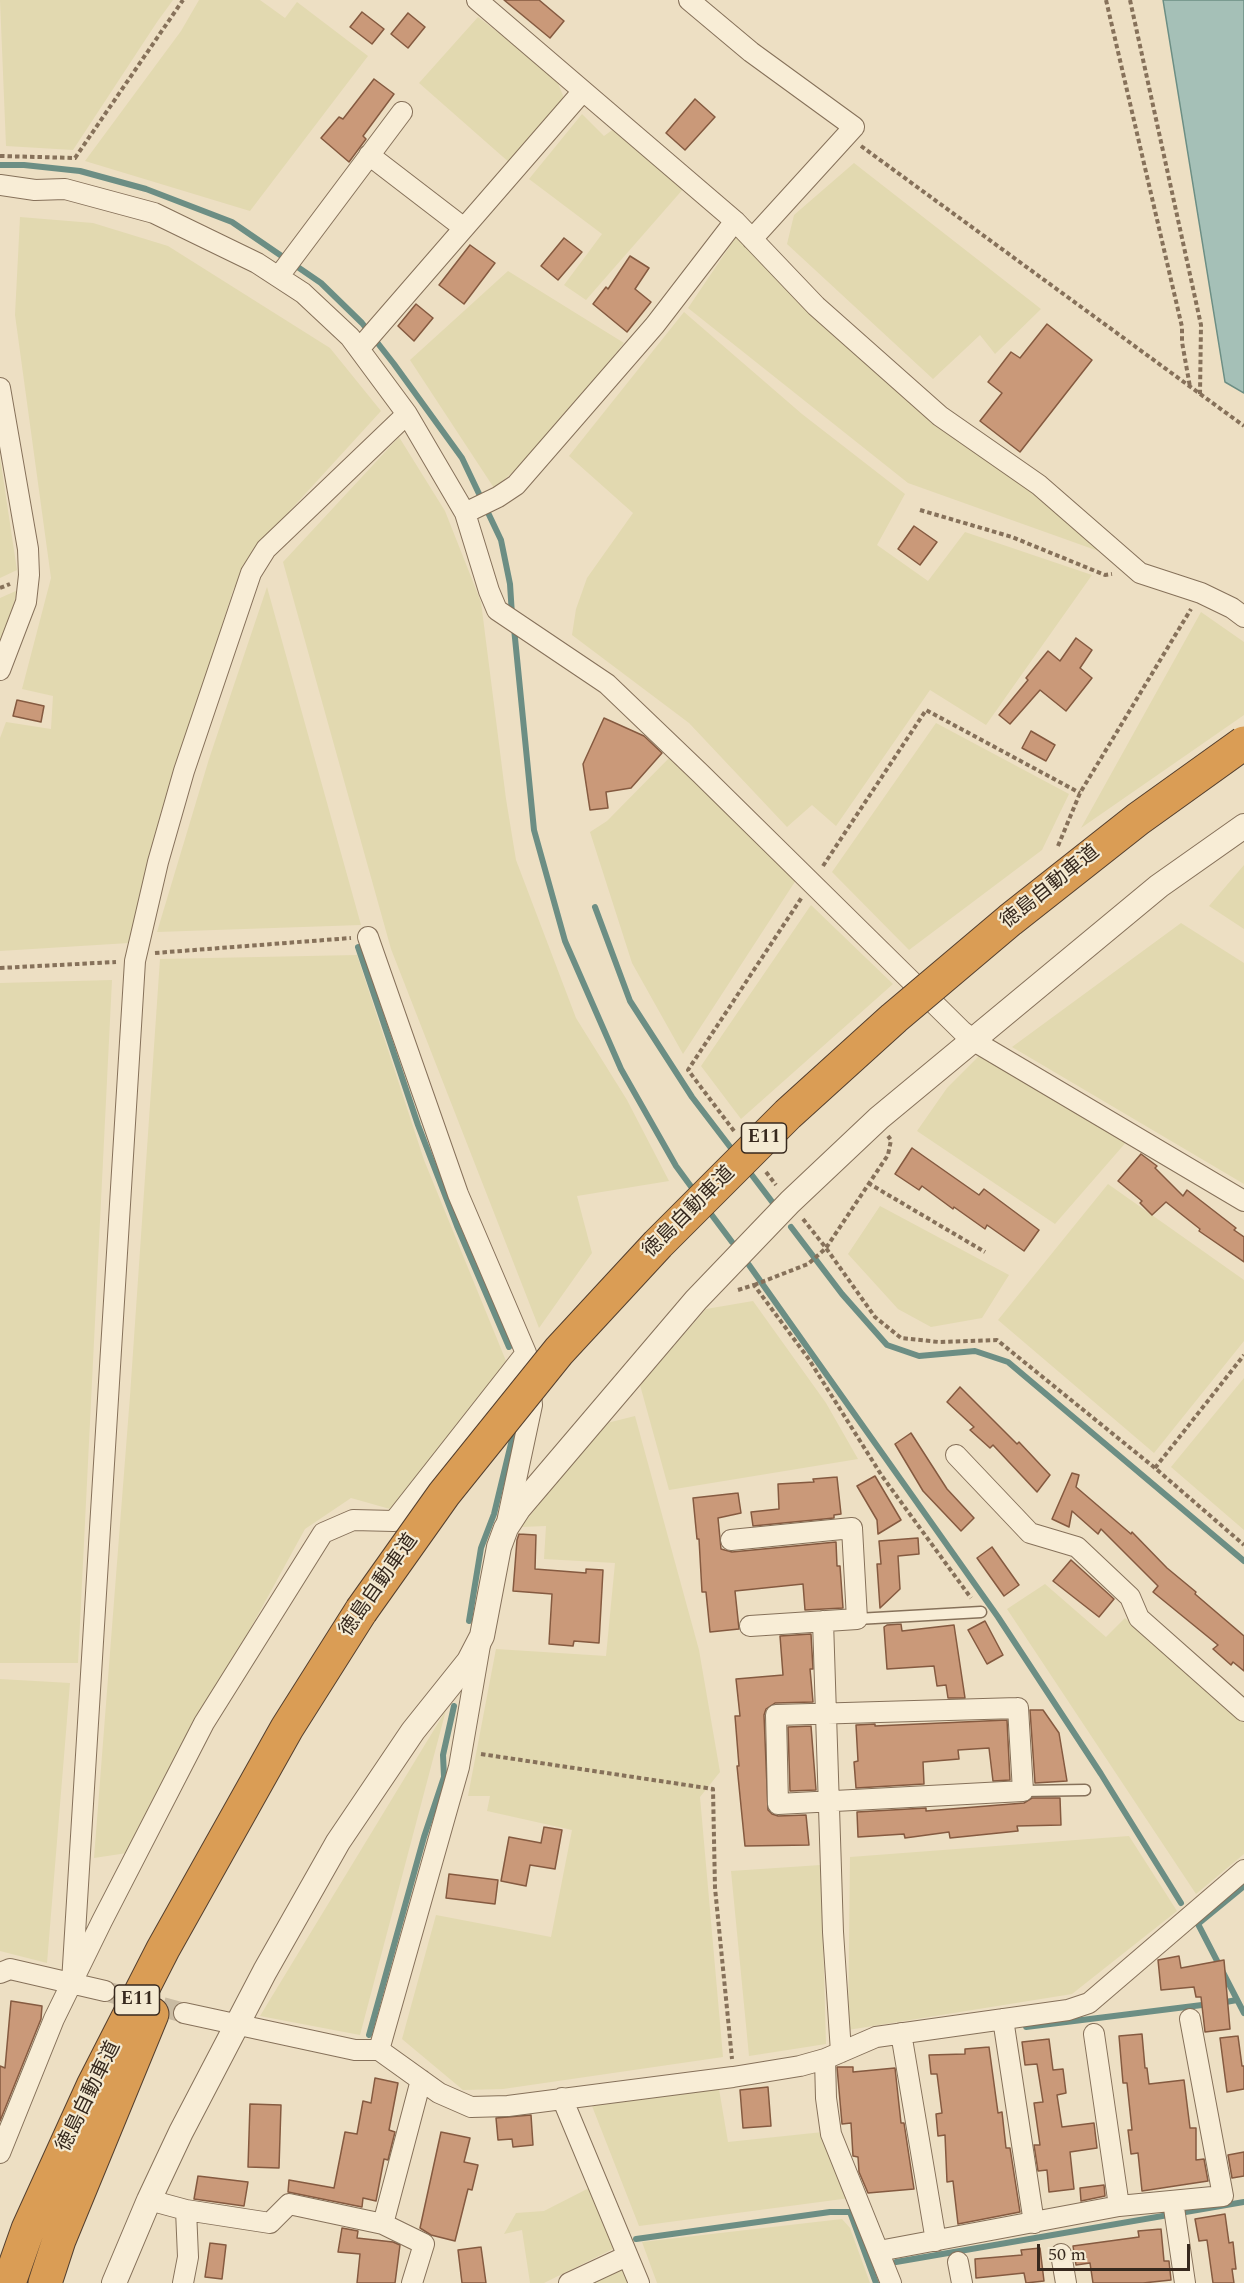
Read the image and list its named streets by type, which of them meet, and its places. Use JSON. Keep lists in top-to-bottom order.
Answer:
{
  "streets": {
    "highway": ["徳島自動車道", "E11"]
  },
  "scale_bar": "50 m"
}
